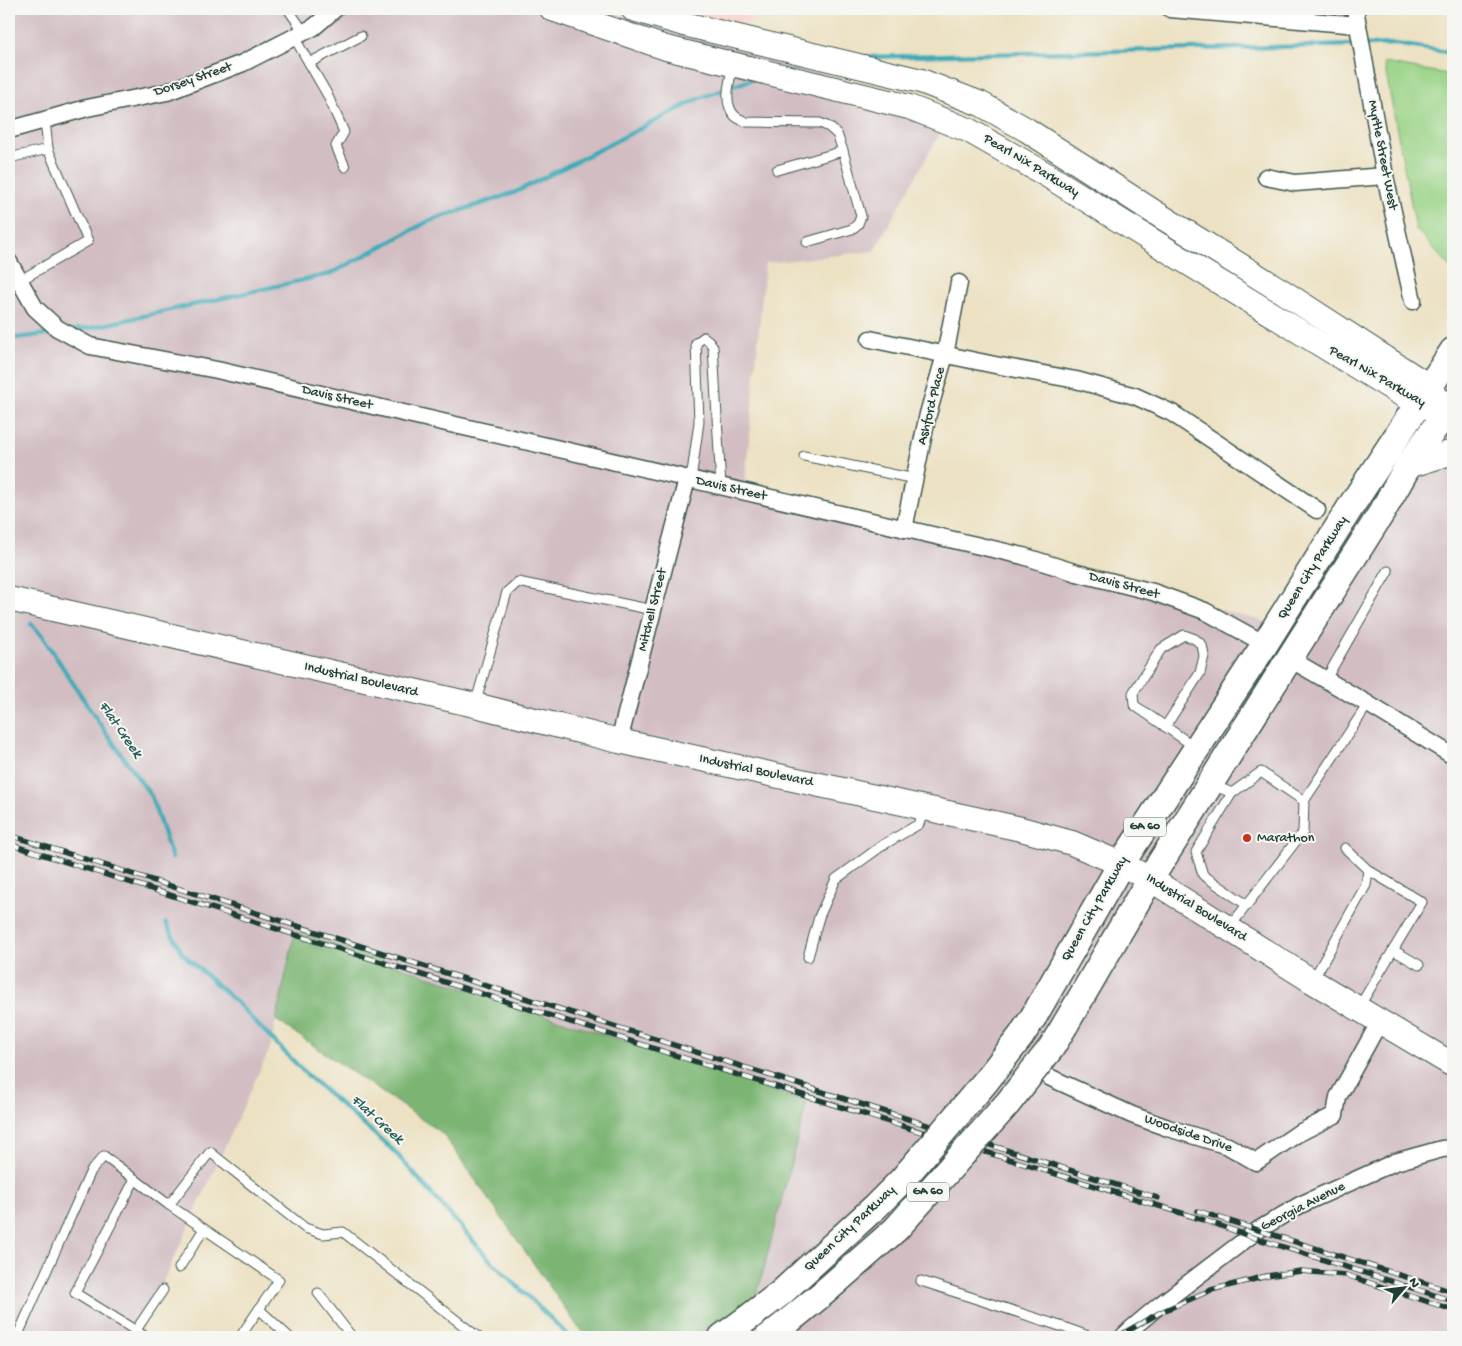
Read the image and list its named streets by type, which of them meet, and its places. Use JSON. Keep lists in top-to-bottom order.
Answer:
{
  "streets": {
    "main road": [
      "Pearl Nix Parkway",
      "Davis Street",
      "Queen City Parkway",
      "Industrial Boulevard",
      "GA 60"
    ],
    "street": [
      "Dorsey Street",
      "Myrtle Street West",
      "Ashford Place",
      "Mitchell Street",
      "Woodside Drive",
      "Georgia Avenue"
    ]
  },
  "crossings": [
    ["Pearl Nix Parkway", "Queen City Parkway"],
    ["Davis Street", "Ashford Place"],
    ["Davis Street", "Queen City Parkway"],
    ["Davis Street", "Mitchell Street"],
    ["Queen City Parkway", "Industrial Boulevard"],
    ["Mitchell Street", "Industrial Boulevard"],
    ["Industrial Boulevard", "Woodside Drive"]
  ],
  "water": ["Flat Creek"],
  "places": ["Marathon"],
  "north": "top right"
}
